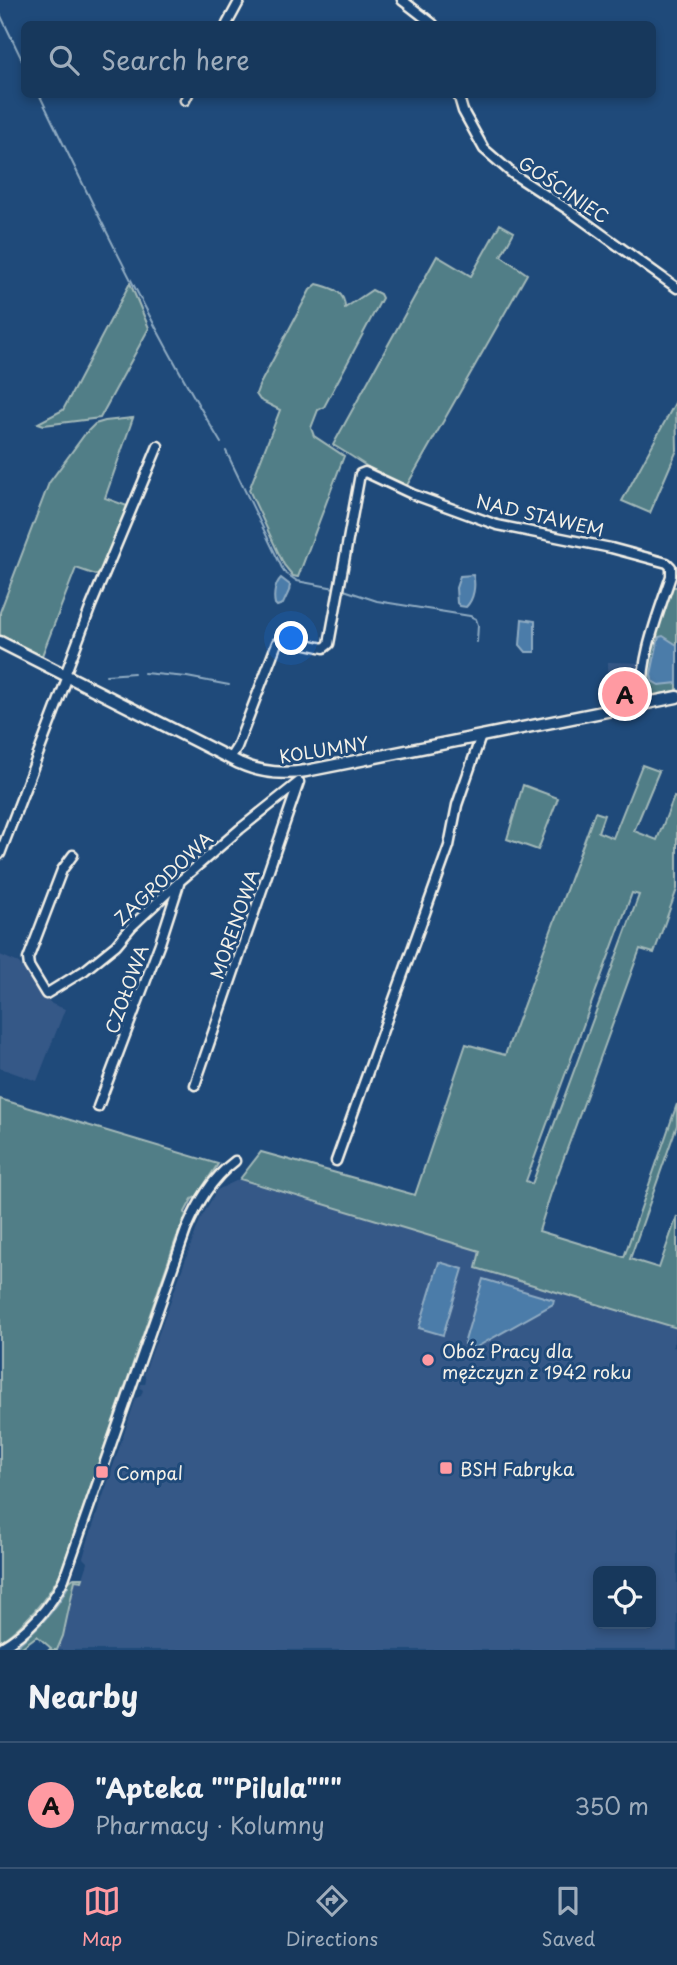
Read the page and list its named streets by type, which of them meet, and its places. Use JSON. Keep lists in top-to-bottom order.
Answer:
{
  "streets": {
    "street": [
      "GOŚCINIEC",
      "NAD STAWEM",
      "KOLUMNY",
      "ZAGRODOWA",
      "MORENOWA",
      "CZOŁOWA"
    ]
  },
  "crossings": [
    ["NAD STAWEM", "KOLUMNY"],
    ["KOLUMNY", "ZAGRODOWA"],
    ["KOLUMNY", "MORENOWA"],
    ["ZAGRODOWA", "MORENOWA"],
    ["ZAGRODOWA", "CZOŁOWA"]
  ],
  "places": {
    "other": ["Obóz Pracy dla mężczyzn z 1942 roku"],
    "transit": ["BSH Fabryka", "Compal"]
  },
  "page": {
    "search": "Search here",
    "pins": "A",
    "heading": "Nearby",
    "list": [
      {
        "mark": "A",
        "name": "\"Apteka \"\"Pilula\"\"\"",
        "note": "Pharmacy · Kolumny",
        "value": "350 m"
      }
    ],
    "nav": ["Map", "Directions", "Saved"]
  }
}
